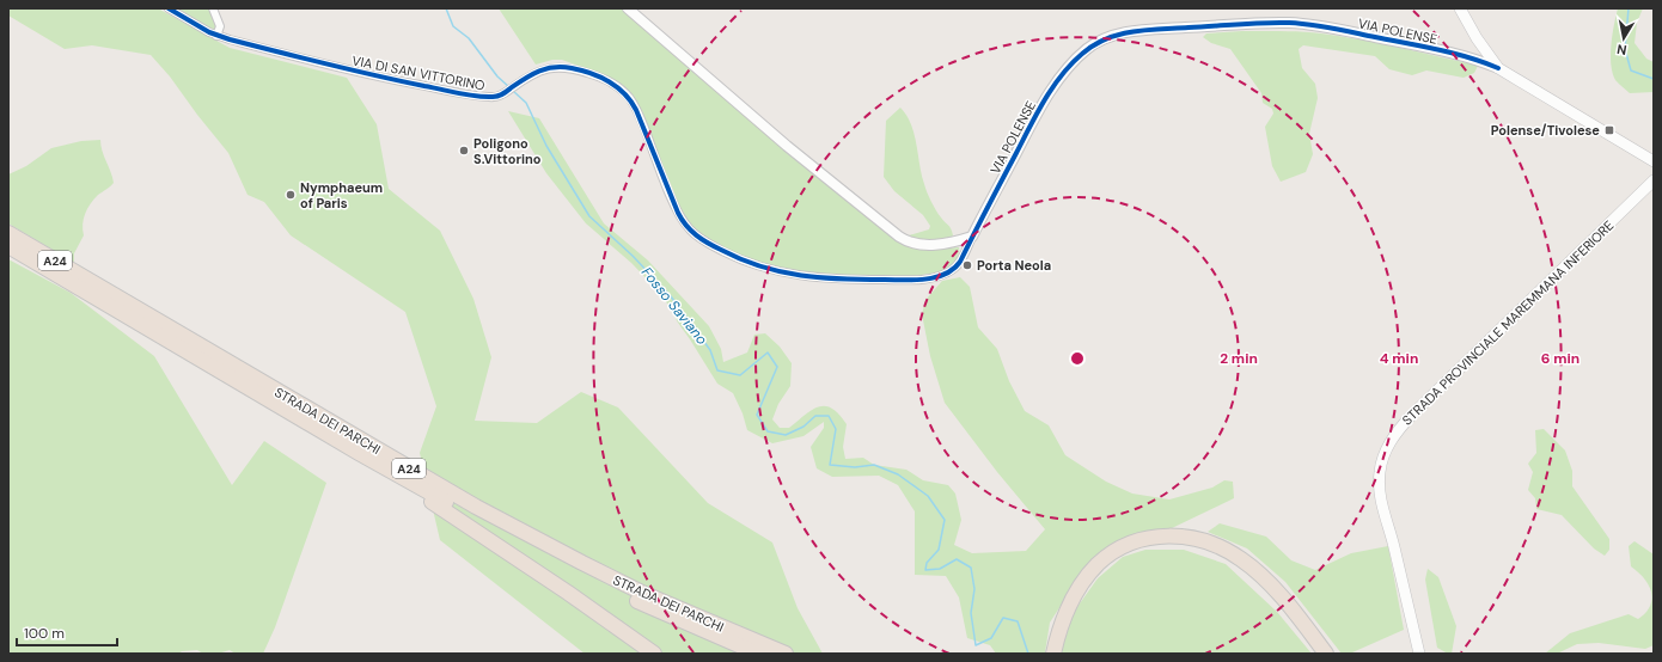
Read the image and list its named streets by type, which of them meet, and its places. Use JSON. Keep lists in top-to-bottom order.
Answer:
{
  "streets": {
    "highway": ["A24", "STRADA DEI PARCHI"],
    "main road": ["VIA POLENSE", "STRADA PROVINCIALE MAREMMANA INFERIORE"],
    "street": ["VIA DI SAN VITTORINO"]
  },
  "crossings": [
    ["VIA POLENSE", "VIA DI SAN VITTORINO"]
  ],
  "water": ["Fosso Saviano"],
  "places": {
    "transit": ["Polense/Tivolese"],
    "other": ["Poligono S.Vittorino", "Nymphaeum of Paris", "Porta Neola"]
  },
  "scale_bar": "100 m",
  "north": "bottom",
  "rings": ["2 min", "4 min", "6 min"]
}
